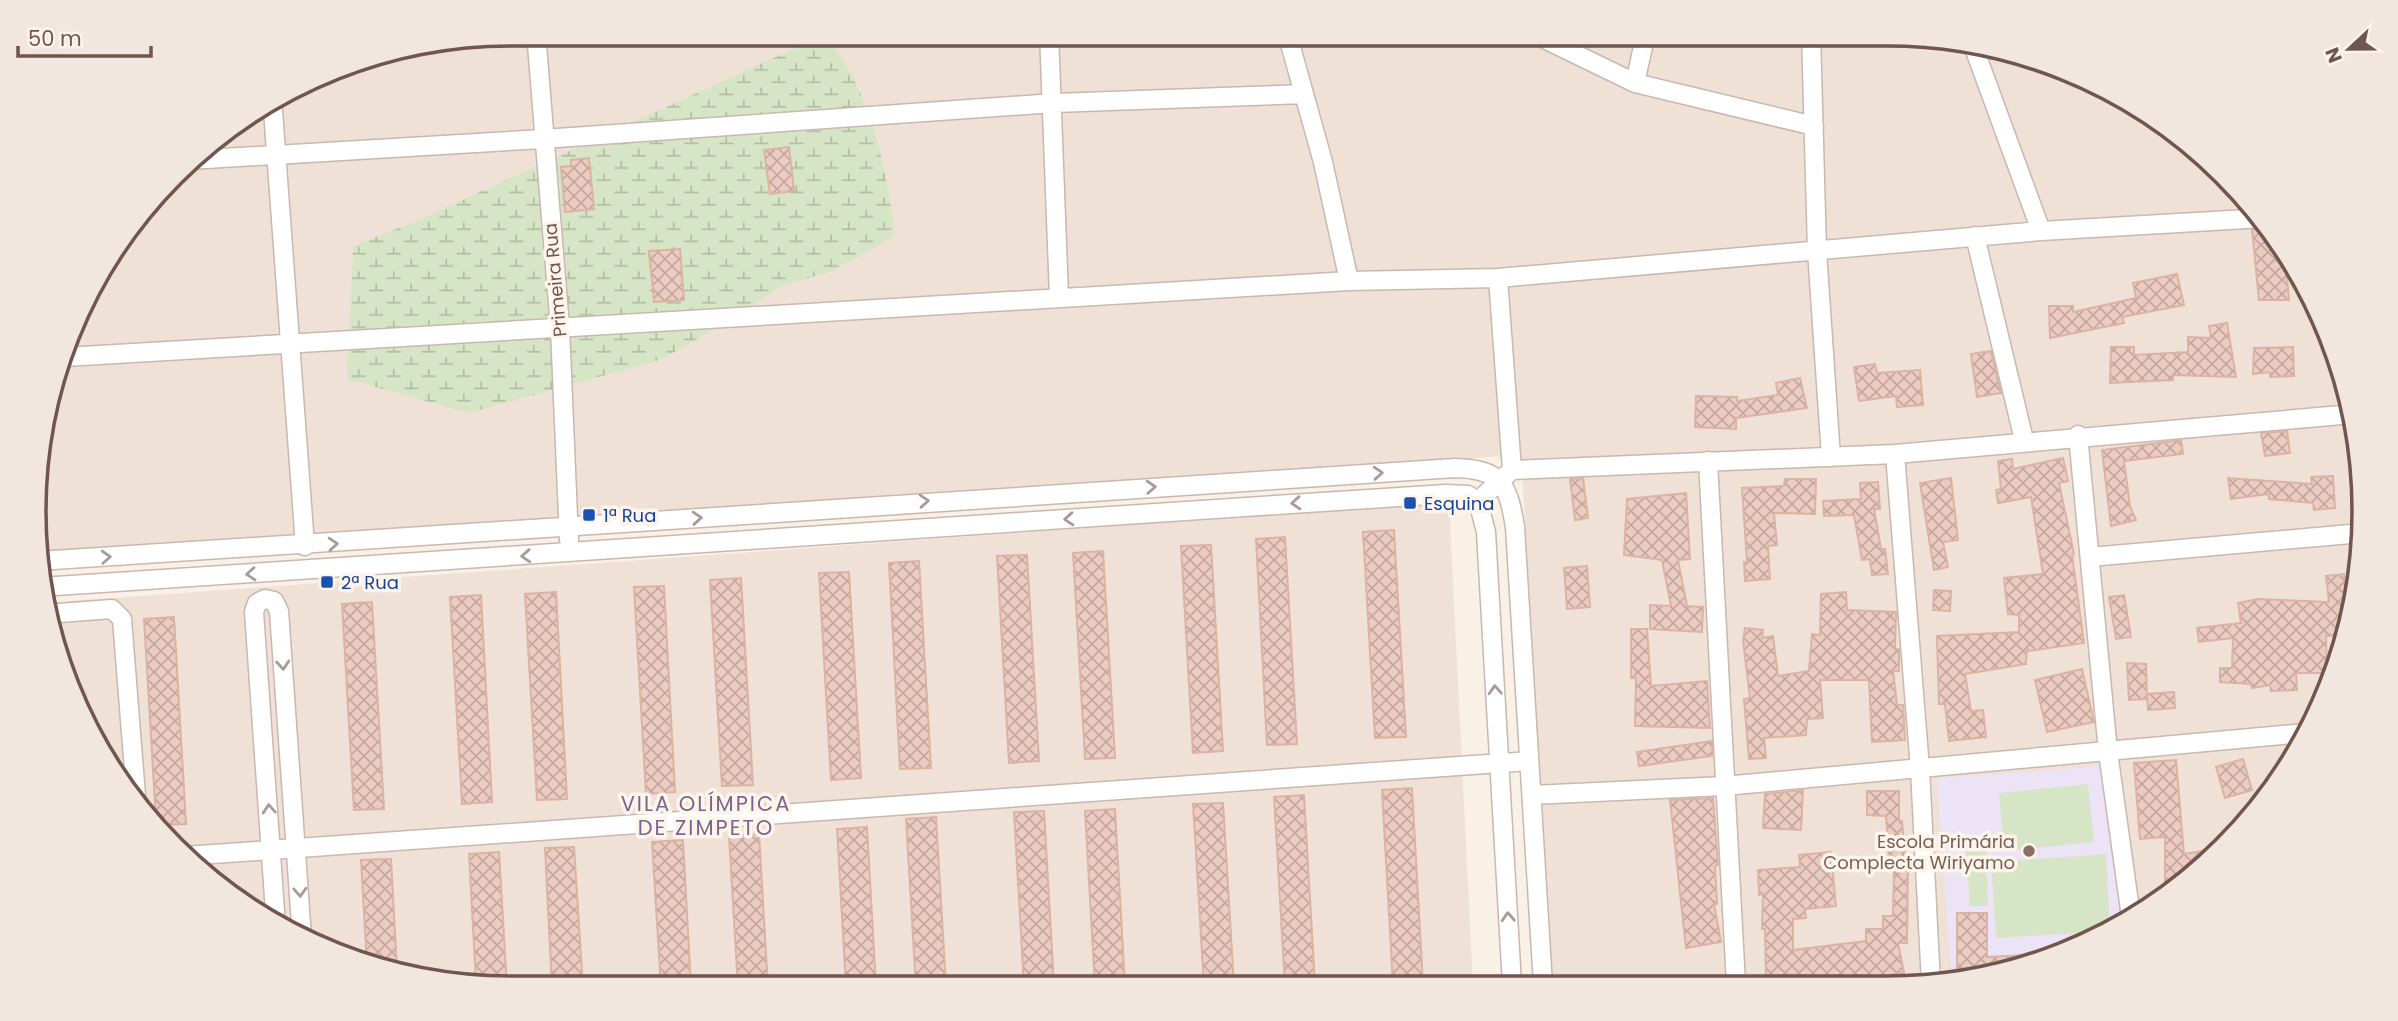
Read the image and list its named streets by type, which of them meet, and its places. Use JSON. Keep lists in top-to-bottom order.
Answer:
{
  "streets": {
    "street": ["Primeira Rua"]
  },
  "districts": ["VILA OLÍMPICA DE ZIMPETO"],
  "places": {
    "transit": ["Esquina", "1ª Rua", "2ª Rua"],
    "other": ["Escola Primária Complecta Wiriyamo"]
  },
  "scale_bar": "50 m",
  "north": "left"
}
